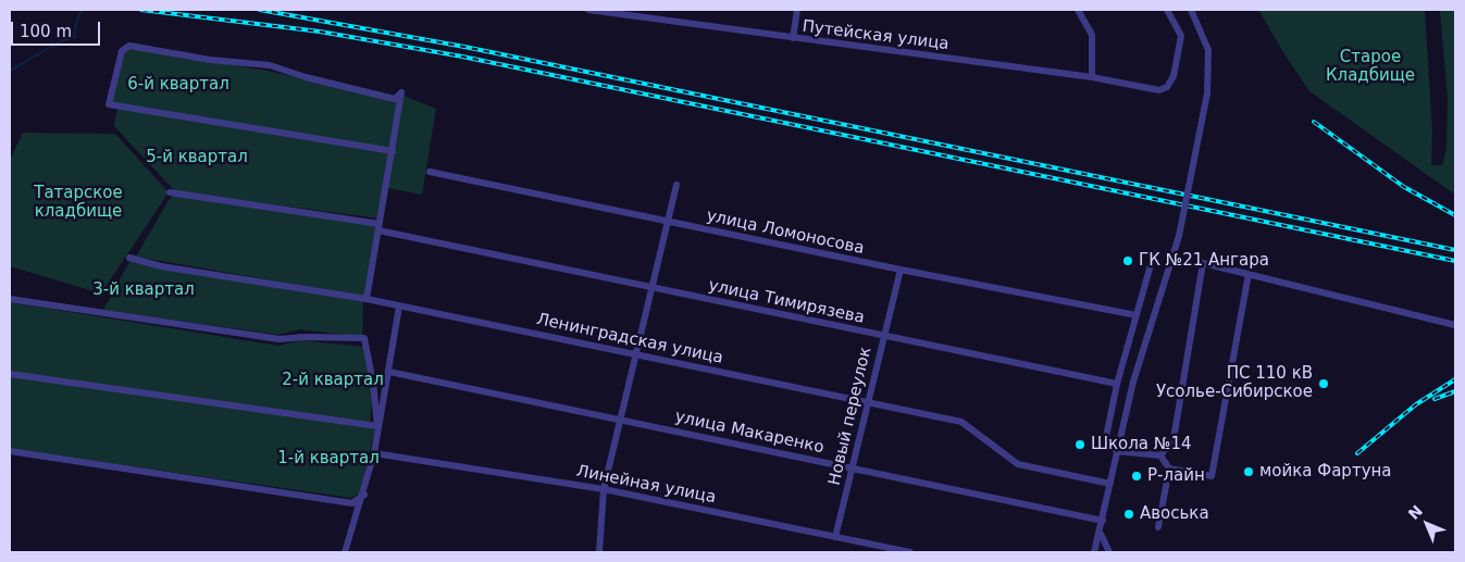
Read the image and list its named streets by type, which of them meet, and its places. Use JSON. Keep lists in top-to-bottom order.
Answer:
{
  "streets": {
    "street": [
      "Путейская улица",
      "улица Ломоносова",
      "улица Тимирязева",
      "Ленинградская улица",
      "Новый переулок",
      "улица Макаренко",
      "Линейная улица"
    ]
  },
  "crossings": [
    ["улица Ломоносова", "Новый переулок"],
    ["улица Тимирязева", "Новый переулок"],
    ["Ленинградская улица", "Новый переулок"],
    ["Новый переулок", "улица Макаренко"],
    ["Новый переулок", "Линейная улица"]
  ],
  "parks": [
    "Старое Кладбище",
    "6-й квартал",
    "5-й квартал",
    "Татарское кладбище",
    "3-й квартал",
    "2-й квартал",
    "1-й квартал"
  ],
  "places": [
    "ГК №21 Ангара",
    "ПС 110 кВ Усолье-Сибирское",
    "Школа №14",
    "мойка Фартуна",
    "Р-лайн",
    "Авоська"
  ],
  "scale_bar": "100 m",
  "north": "top left"
}
